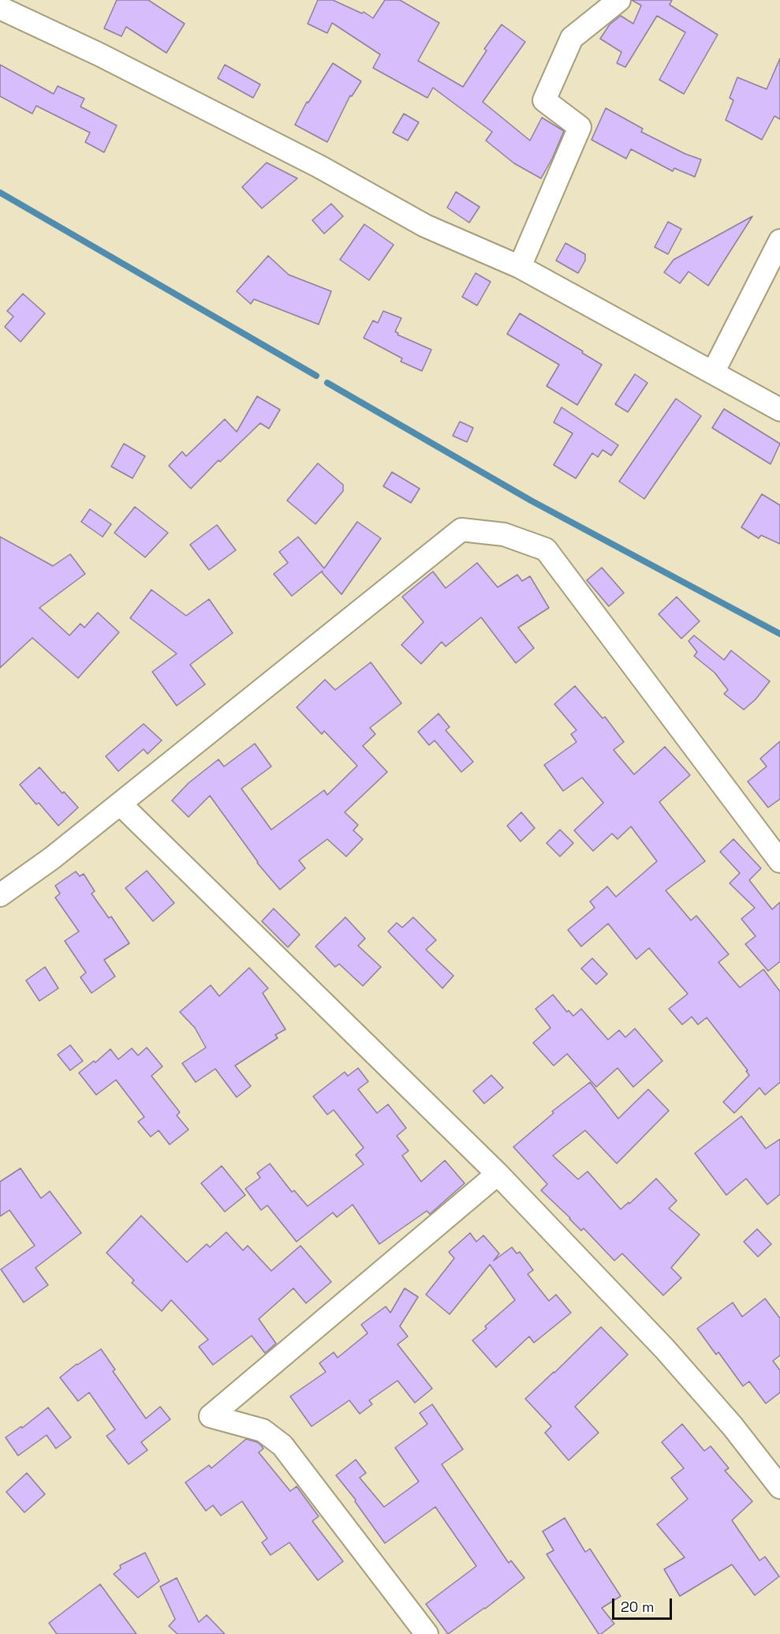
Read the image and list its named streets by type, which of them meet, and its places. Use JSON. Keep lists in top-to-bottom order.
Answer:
{
  "scale_bar": "20 m"
}
